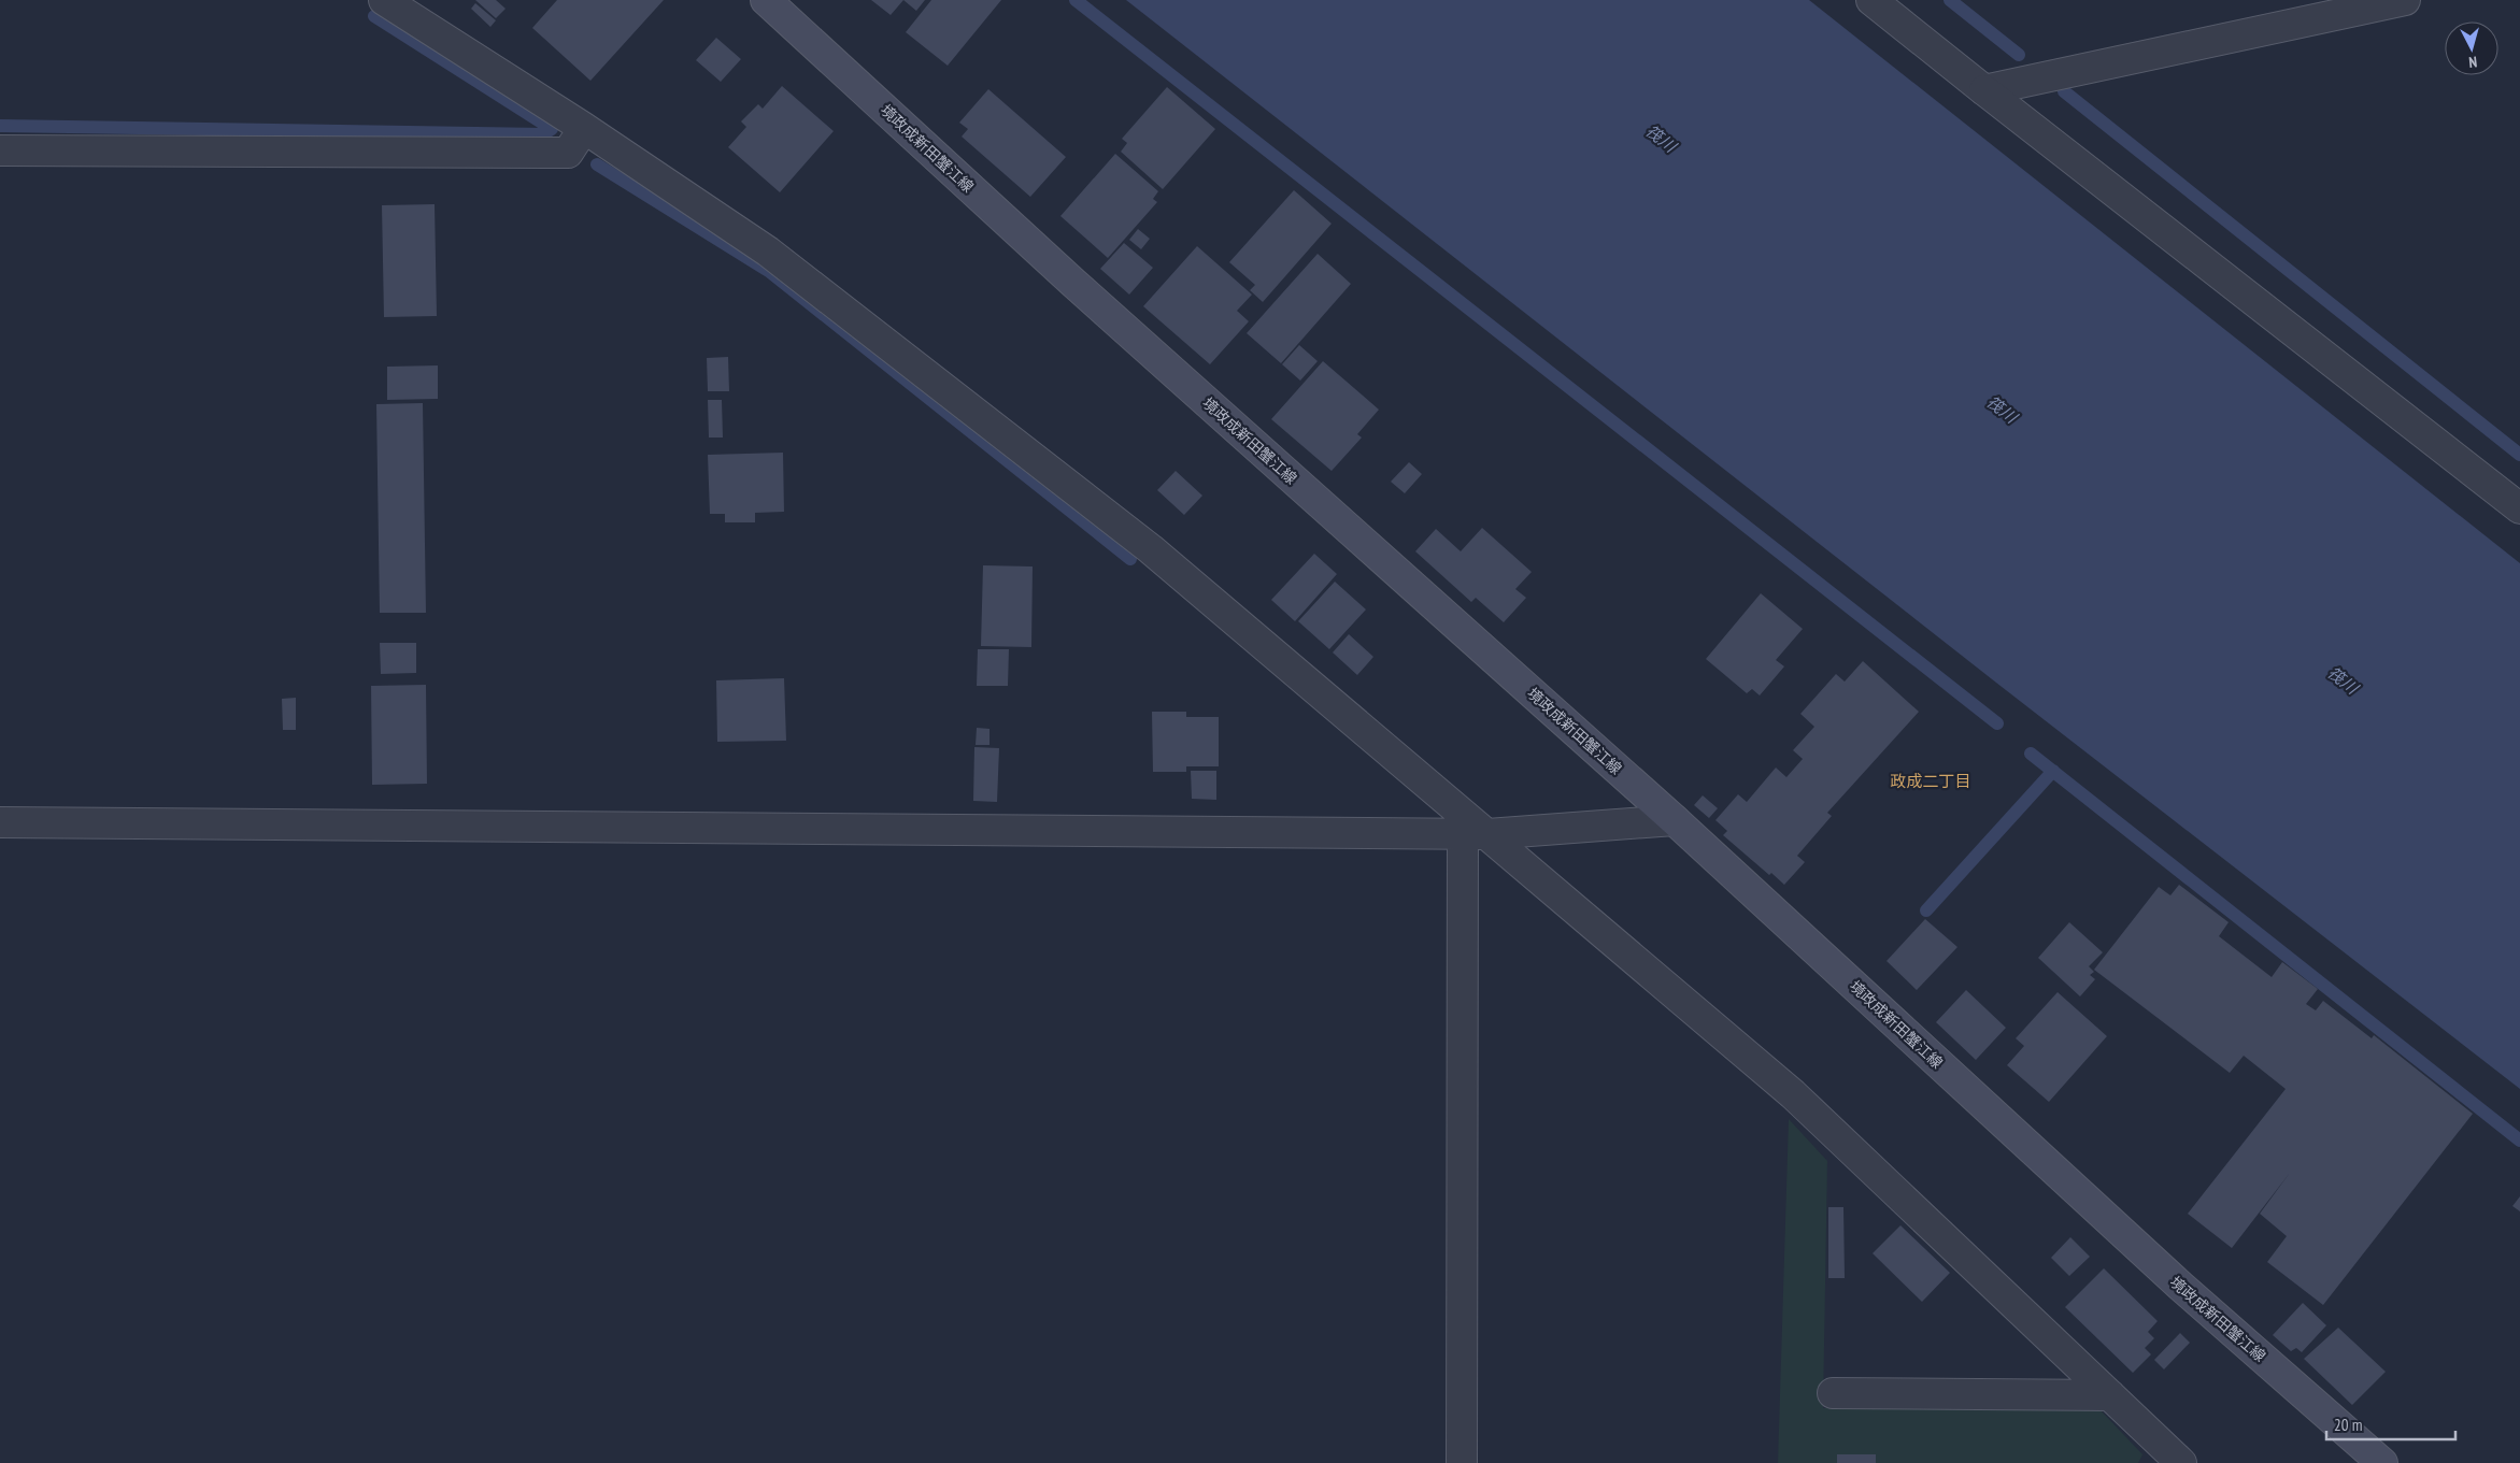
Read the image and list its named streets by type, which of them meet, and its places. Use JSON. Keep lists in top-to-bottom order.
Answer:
{
  "streets": {
    "main road": ["境政成新田蟹江線"]
  },
  "districts": ["政成二丁目"],
  "water": ["筏川"],
  "scale_bar": "20 m",
  "north": "bottom"
}
